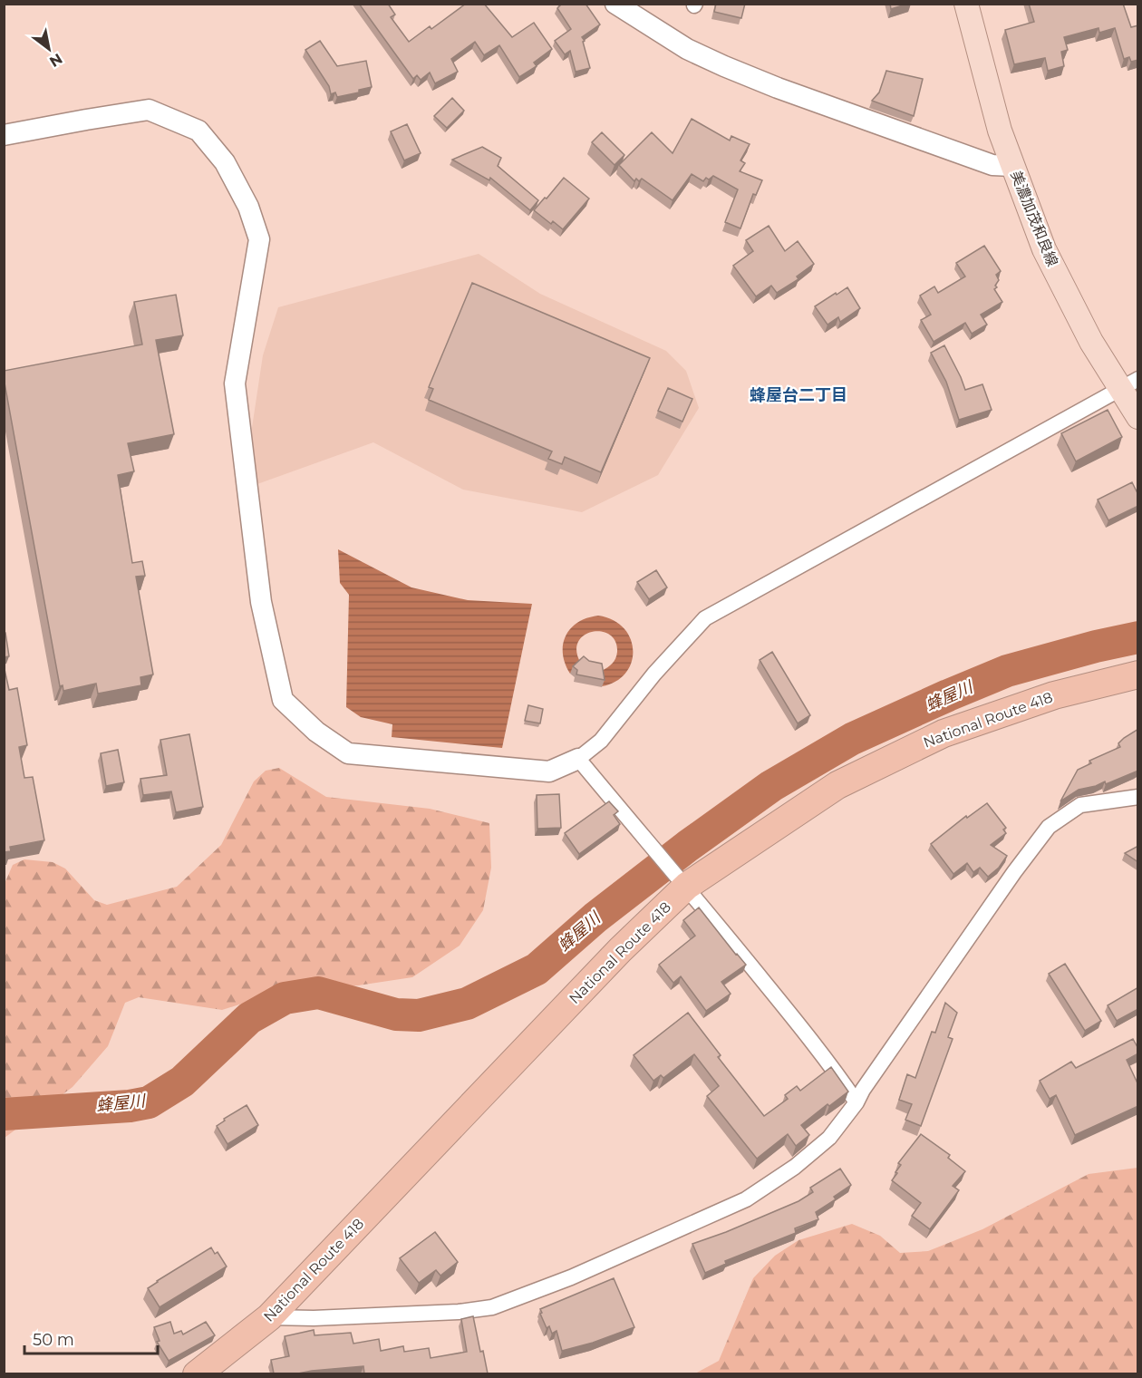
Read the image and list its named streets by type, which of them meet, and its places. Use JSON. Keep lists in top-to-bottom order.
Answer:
{
  "streets": {
    "highway": ["National Route 418"],
    "main road": ["美濃加茂和良線"]
  },
  "districts": ["蜂屋台二丁目"],
  "water": ["蜂屋川"],
  "scale_bar": "50 m",
  "north": "bottom right"
}
